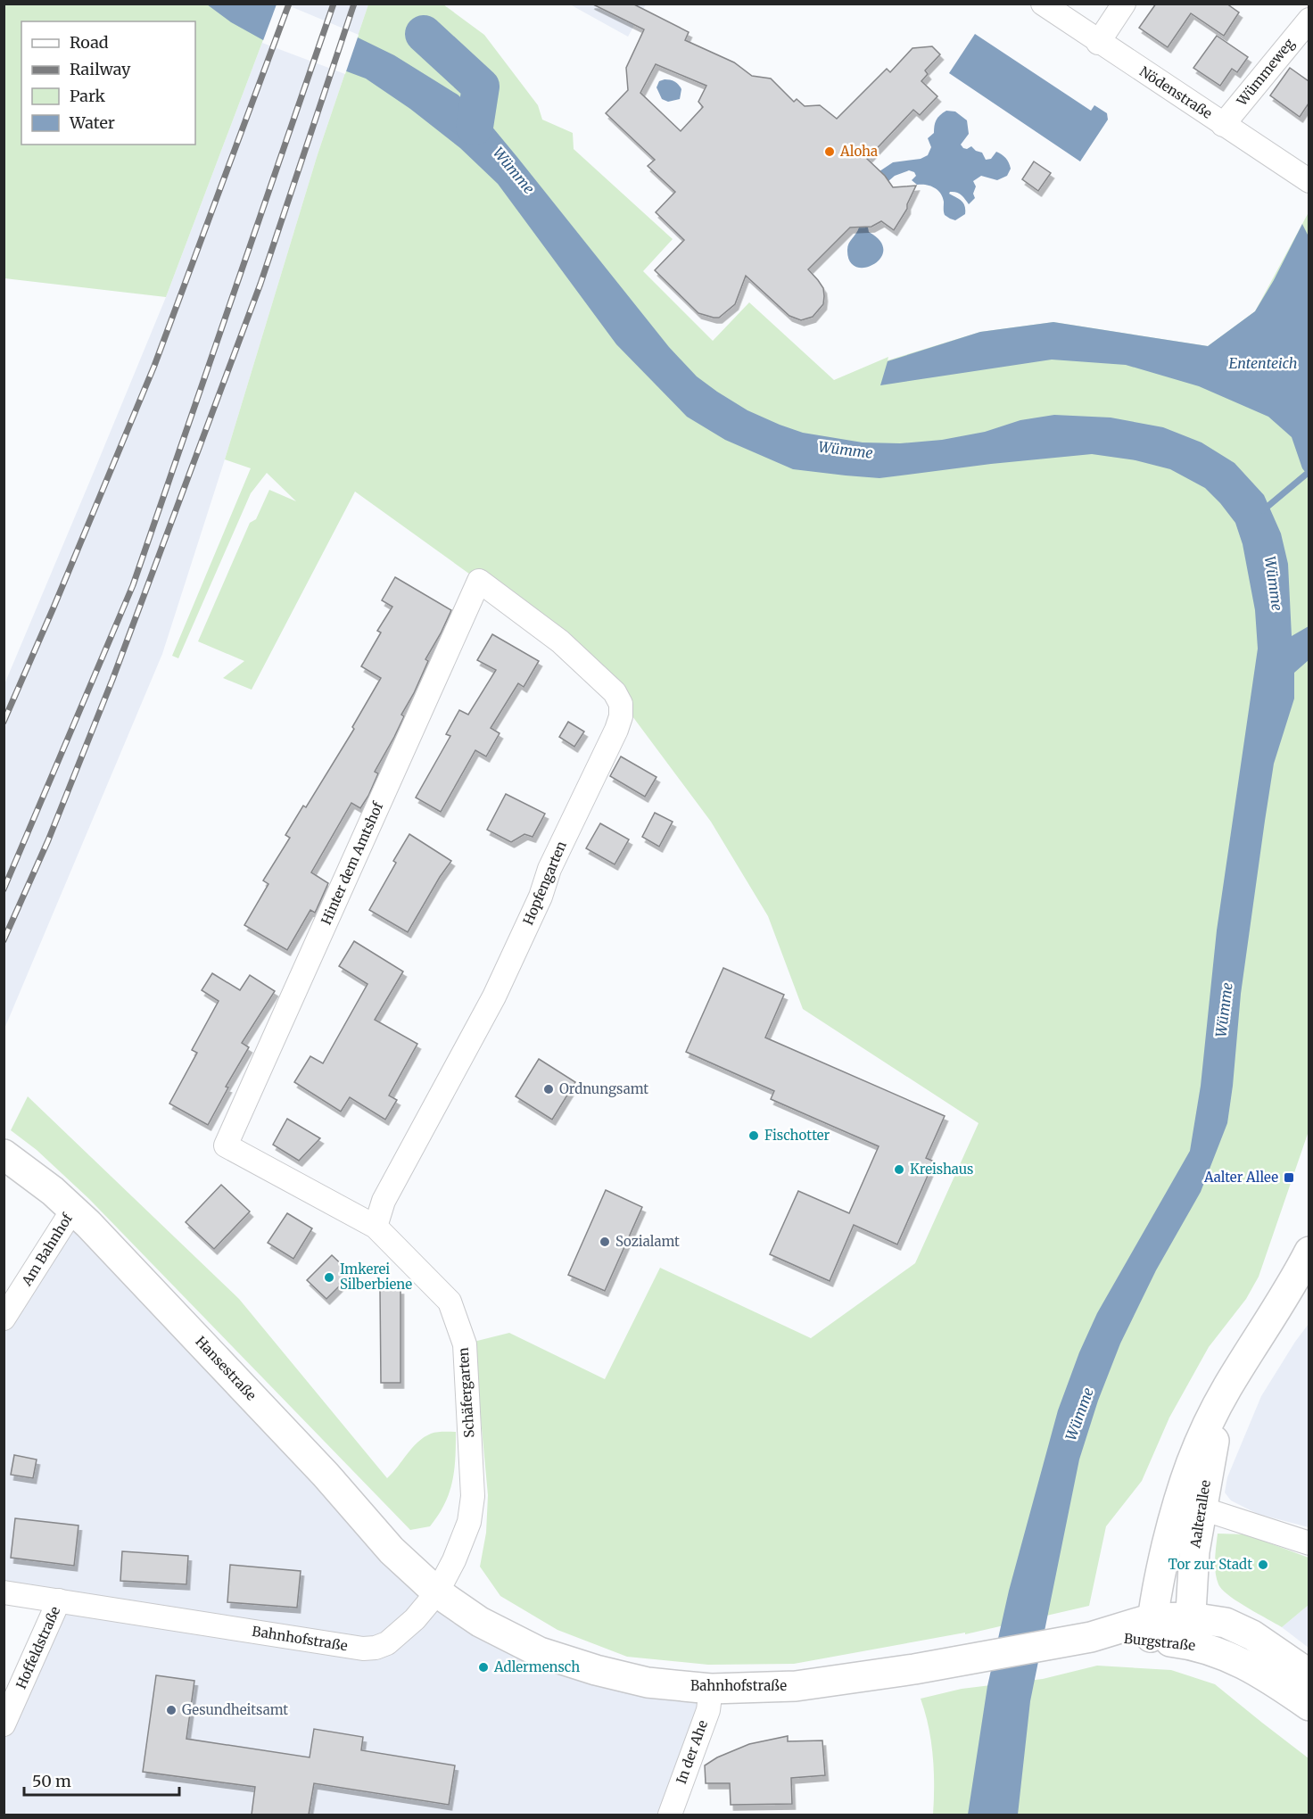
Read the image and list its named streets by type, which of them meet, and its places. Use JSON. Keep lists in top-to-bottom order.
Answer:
{
  "streets": {
    "main road": [
      "Hansestraße",
      "Aalterallee",
      "Bahnhofstraße",
      "Burgstraße"
    ],
    "street": [
      "Wümmeweg",
      "Nödenstraße",
      "Hinter dem Amtshof",
      "Hopfengarten",
      "Am Bahnhof",
      "Schäfergarten",
      "Hoffeldstraße",
      "In der Ahe"
    ]
  },
  "crossings": [
    ["Wümmeweg", "Nödenstraße"],
    ["Hinter dem Amtshof", "Hopfengarten"],
    ["Hinter dem Amtshof", "Schäfergarten"],
    ["Hopfengarten", "Schäfergarten"],
    ["Am Bahnhof", "Hansestraße"],
    ["Hansestraße", "Schäfergarten"],
    ["Hansestraße", "Bahnhofstraße"],
    ["Schäfergarten", "Bahnhofstraße"],
    ["Aalterallee", "Burgstraße"],
    ["Bahnhofstraße", "Burgstraße"],
    ["Bahnhofstraße", "Hoffeldstraße"],
    ["Bahnhofstraße", "In der Ahe"]
  ],
  "water": ["Wümme", "Ententeich"],
  "places": {
    "other": [
      "Aloha",
      "Ordnungsamt",
      "Fischotter",
      "Kreishaus",
      "Sozialamt",
      "Imkerei Silberbiene",
      "Tor zur Stadt",
      "Adlermensch",
      "Gesundheitsamt"
    ],
    "transit": ["Aalter Allee"]
  },
  "legend": [
    "Road",
    "Railway",
    "Park",
    "Water"
  ],
  "scale_bar": "50 m"
}
